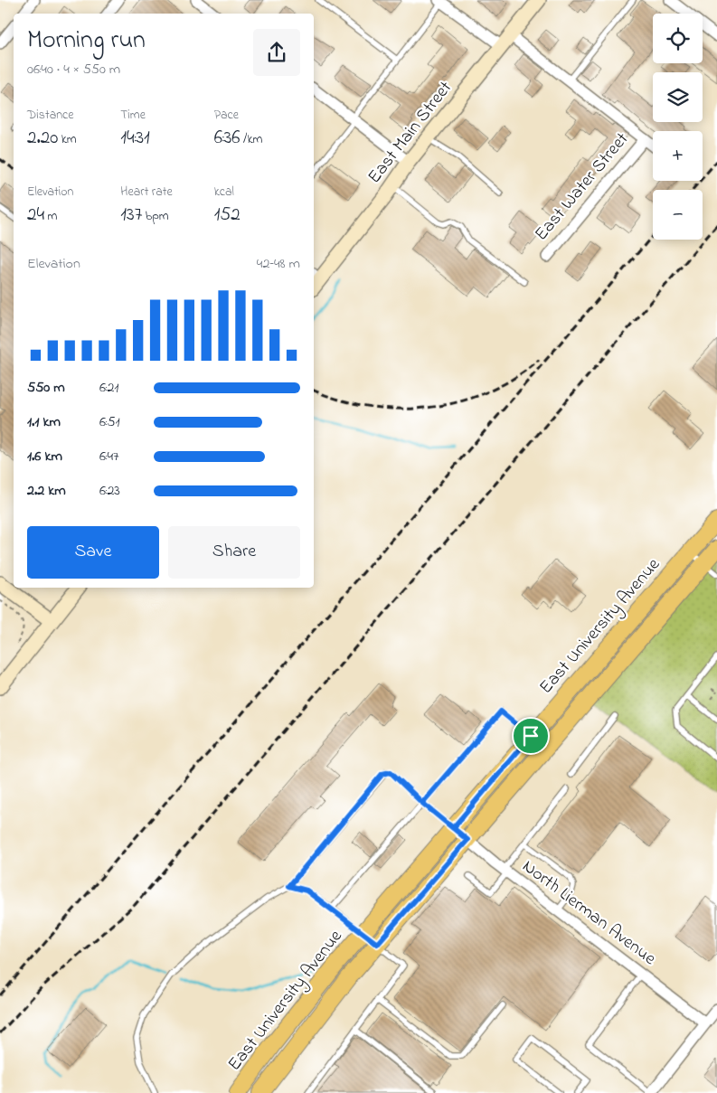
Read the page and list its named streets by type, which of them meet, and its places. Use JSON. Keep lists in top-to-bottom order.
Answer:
{
  "streets": {
    "main road": ["East Main Street", "East University Avenue"],
    "street": ["East Water Street", "North Lierman Avenue"]
  },
  "crossings": [
    ["East University Avenue", "North Lierman Avenue"]
  ],
  "page": {
    "map_buttons": ["+", "−"],
    "heading": ["Morning run", "06:40 · 4 × 550 m"],
    "stats": [
      ["Distance", "2.20 km"],
      ["Time", "14:31"],
      ["Pace", "6:36 /km"],
      ["Elevation", "24 m"],
      ["Heart rate", "137 bpm"],
      ["kcal", "152"]
    ],
    "chart": ["Elevation", "42–48 m"],
    "list": [
      {
        "name": "550 m",
        "note": "6:21"
      },
      {
        "name": "1.1 km",
        "note": "6:51"
      },
      {
        "name": "1.6 km",
        "note": "6:47"
      },
      {
        "name": "2.2 km",
        "note": "6:23"
      }
    ],
    "buttons": ["Save", "Share"]
  }
}
